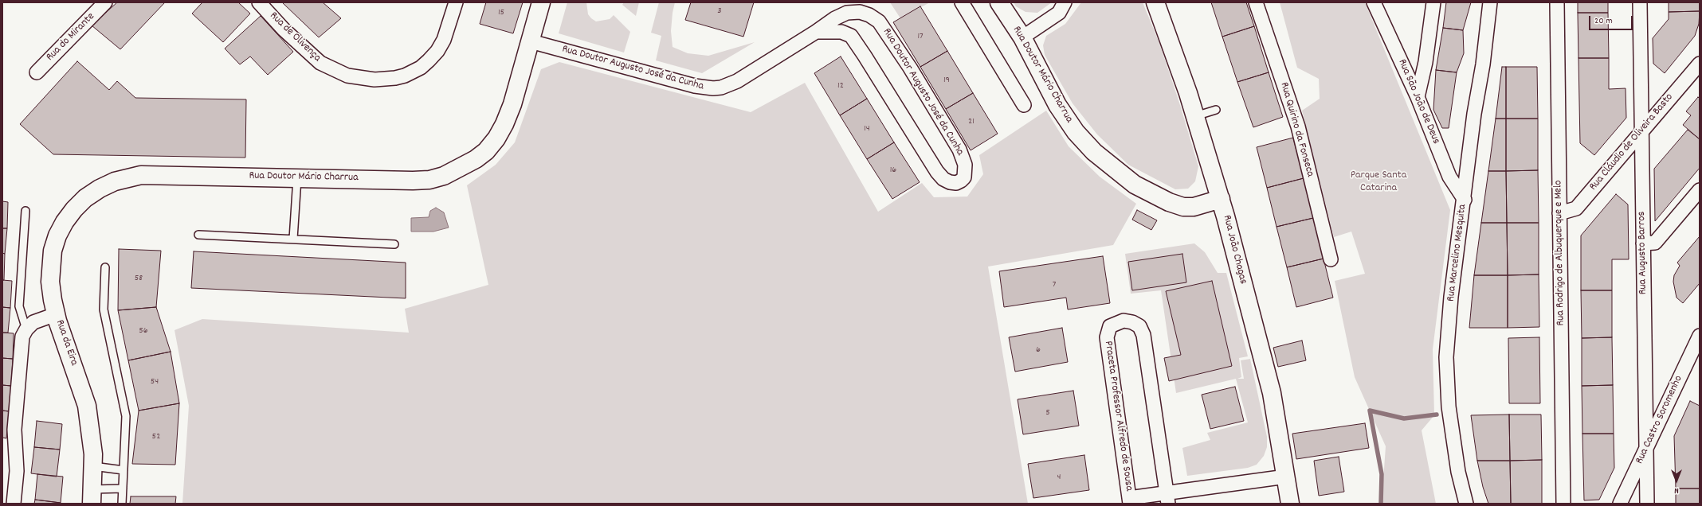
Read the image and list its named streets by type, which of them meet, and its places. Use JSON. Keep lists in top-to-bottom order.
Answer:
{
  "streets": {
    "street": [
      "Rua do Mirante",
      "Rua de Olivença",
      "Rua Doutor Augusto José da Cunha",
      "Rua Doutor Mário Charrua",
      "Rua São João de Deus",
      "Rua Quirino da Fonseca",
      "Rua Cláudio de Oliveira Basto",
      "Rua João Chagas",
      "Rua Marcelino Mesquita",
      "Rua Rodrigo de Albuquerque e Melo",
      "Rua Augusto Barros",
      "Rua da Eira",
      "Praceta Professor Alfredo de Sousa",
      "Rua Castro Soromenho"
    ]
  },
  "crossings": [
    ["Rua Doutor Augusto José da Cunha", "Rua Doutor Mário Charrua"],
    ["Rua Doutor Mário Charrua", "Rua João Chagas"],
    ["Rua Doutor Mário Charrua", "Rua da Eira"],
    ["Rua São João de Deus", "Rua Marcelino Mesquita"],
    ["Rua Cláudio de Oliveira Basto", "Rua Rodrigo de Albuquerque e Melo"],
    ["Rua Cláudio de Oliveira Basto", "Rua Augusto Barros"],
    ["Rua João Chagas", "Praceta Professor Alfredo de Sousa"],
    ["Rua Augusto Barros", "Rua Castro Soromenho"]
  ],
  "parks": ["Parque Santa Catarina"],
  "house_numbers": [
    "3",
    "15",
    "17",
    "19",
    "12",
    "21",
    "14",
    "16",
    "58",
    "7",
    "56",
    "6",
    "54",
    "5",
    "52",
    "4"
  ],
  "scale_bar": "20 m",
  "north": "bottom"
}
